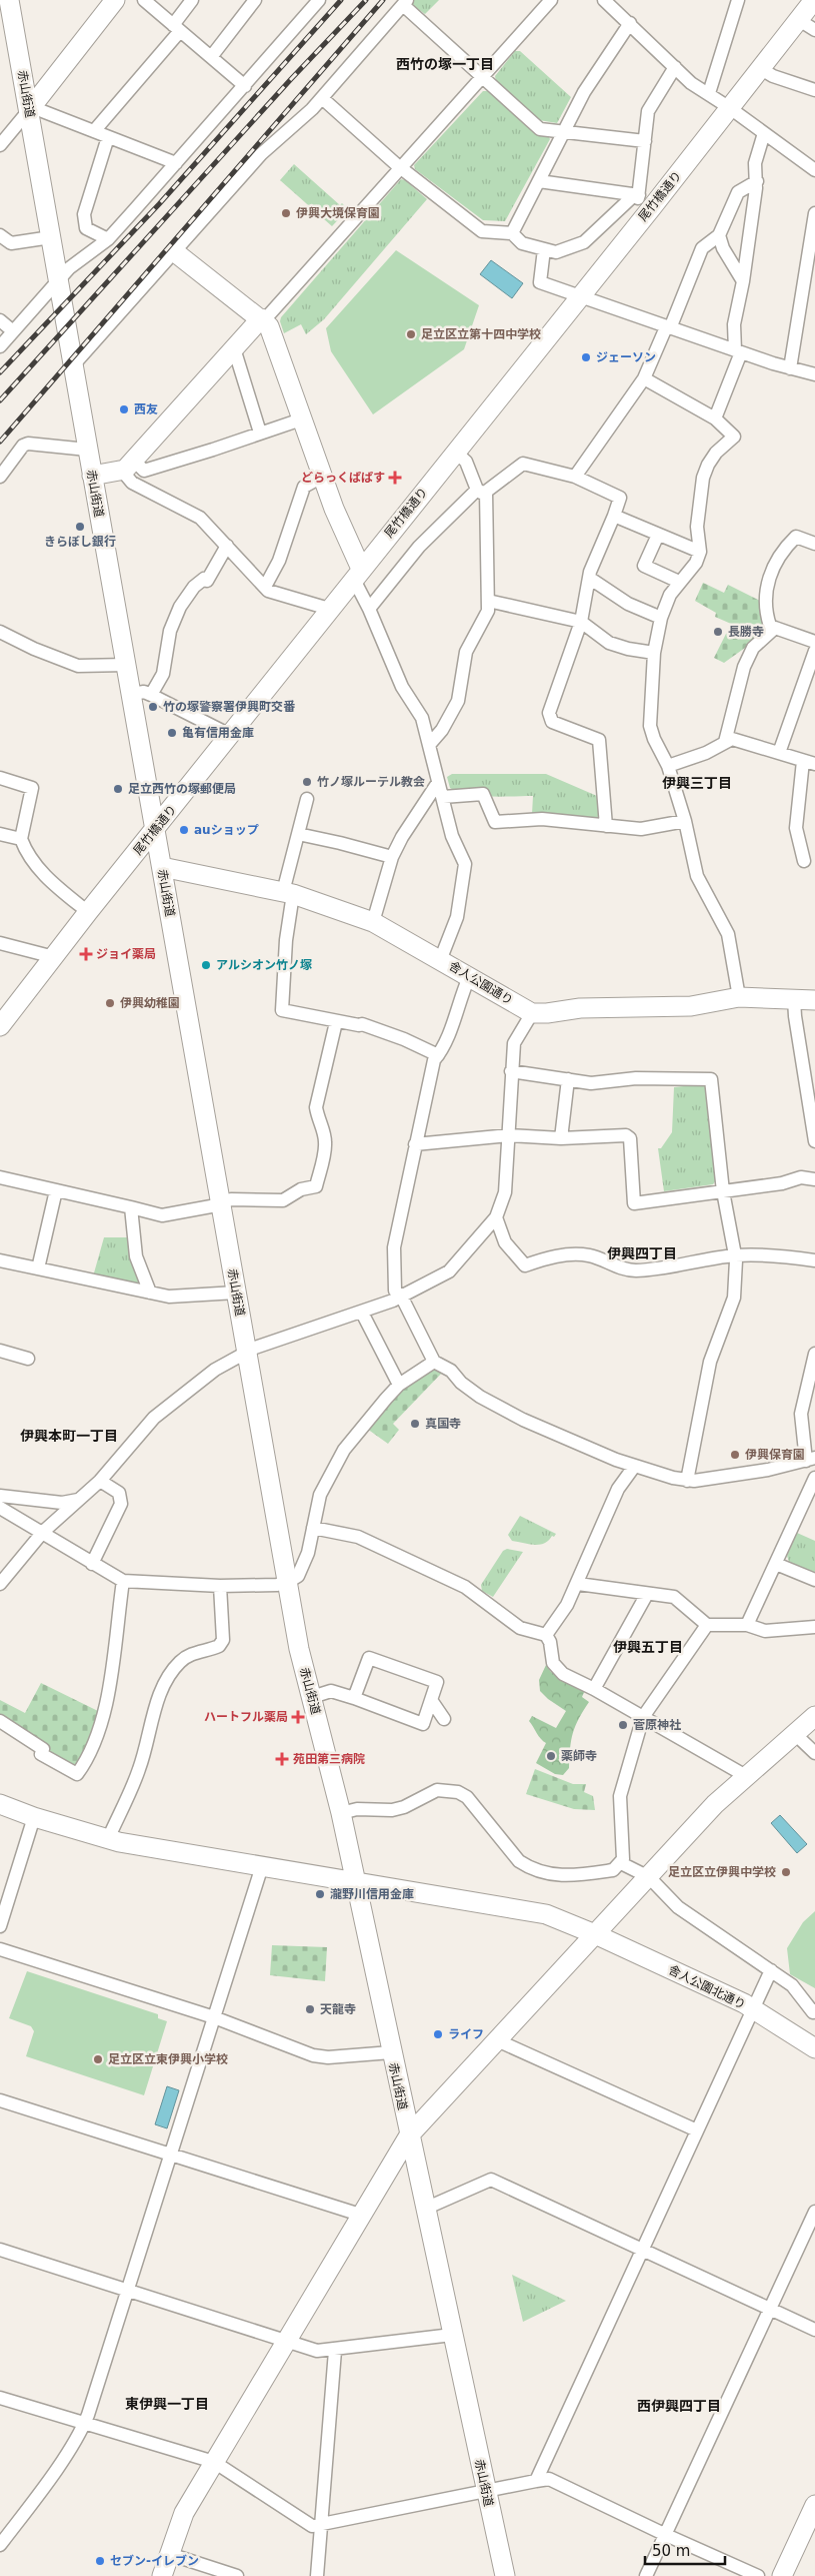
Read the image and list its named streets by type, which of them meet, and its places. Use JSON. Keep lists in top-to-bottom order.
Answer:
{
  "streets": {
    "street": [
      "赤山街道",
      "尾竹橋通り",
      "舎人公園通り",
      "舎人公園北通り"
    ]
  },
  "crossings": [
    ["赤山街道", "尾竹橋通り"],
    ["赤山街道", "舎人公園通り"],
    ["赤山街道", "舎人公園北通り"]
  ],
  "districts": [
    "西竹の塚一丁目",
    "伊興三丁目",
    "伊興四丁目",
    "伊興本町一丁目",
    "伊興五丁目",
    "東伊興一丁目",
    "西伊興四丁目"
  ],
  "places": {
    "other": [
      "伊興大境保育園",
      "足立区立第十四中学校",
      "ジェーソン",
      "西友",
      "きらぼし銀行",
      "長勝寺",
      "竹の塚警察署伊興町交番",
      "亀有信用金庫",
      "竹ノ塚ルーテル教会",
      "足立西竹の塚郵便局",
      "auショップ",
      "アルシオン竹ノ塚",
      "伊興幼稚園",
      "真国寺",
      "伊興保育園",
      "菅原神社",
      "薬師寺",
      "足立区立伊興中学校",
      "瀧野川信用金庫",
      "天龍寺",
      "ライフ",
      "足立区立東伊興小学校",
      "セブン-イレブン"
    ],
    "health": [
      "どらっくぱぱす",
      "ジョイ薬局",
      "ハートフル薬局",
      "苑田第三病院"
    ]
  },
  "scale_bar": "50 m"
}
